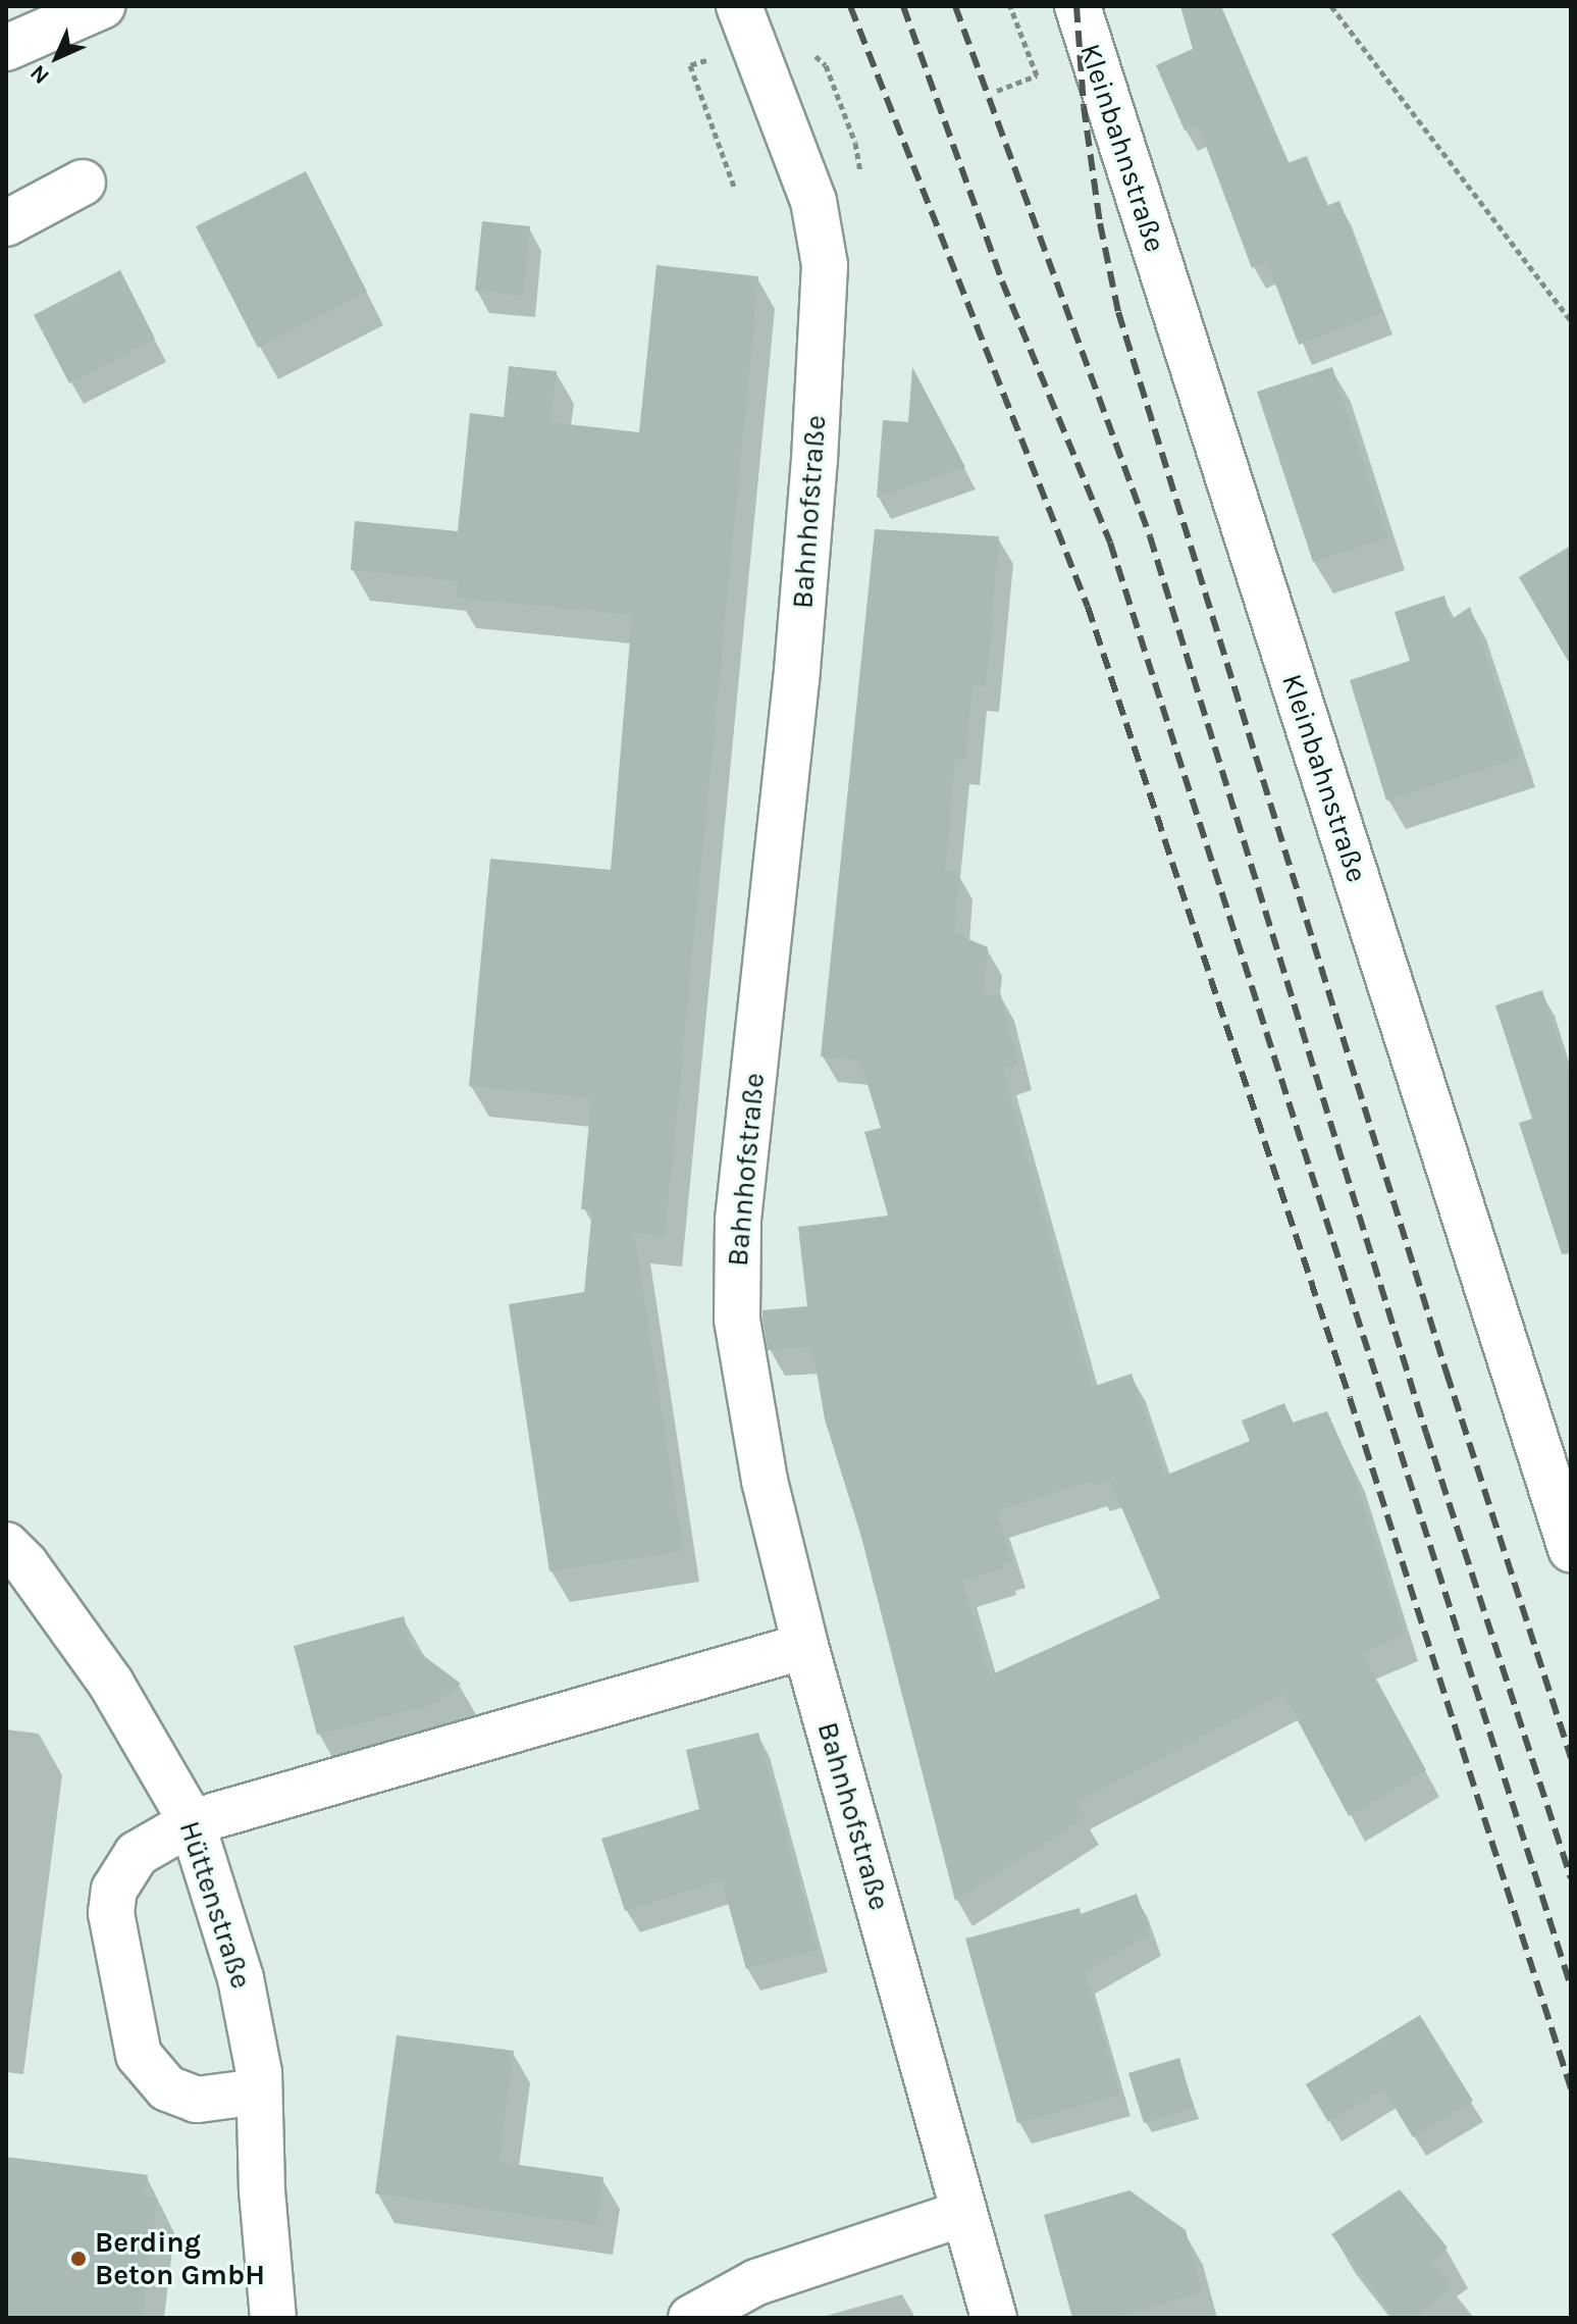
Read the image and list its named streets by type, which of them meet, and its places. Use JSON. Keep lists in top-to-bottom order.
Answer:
{
  "streets": {
    "street": ["Kleinbahnstraße", "Bahnhofstraße", "Hüttenstraße"]
  },
  "places": ["Berding Beton GmbH"],
  "north": "bottom left"
}
